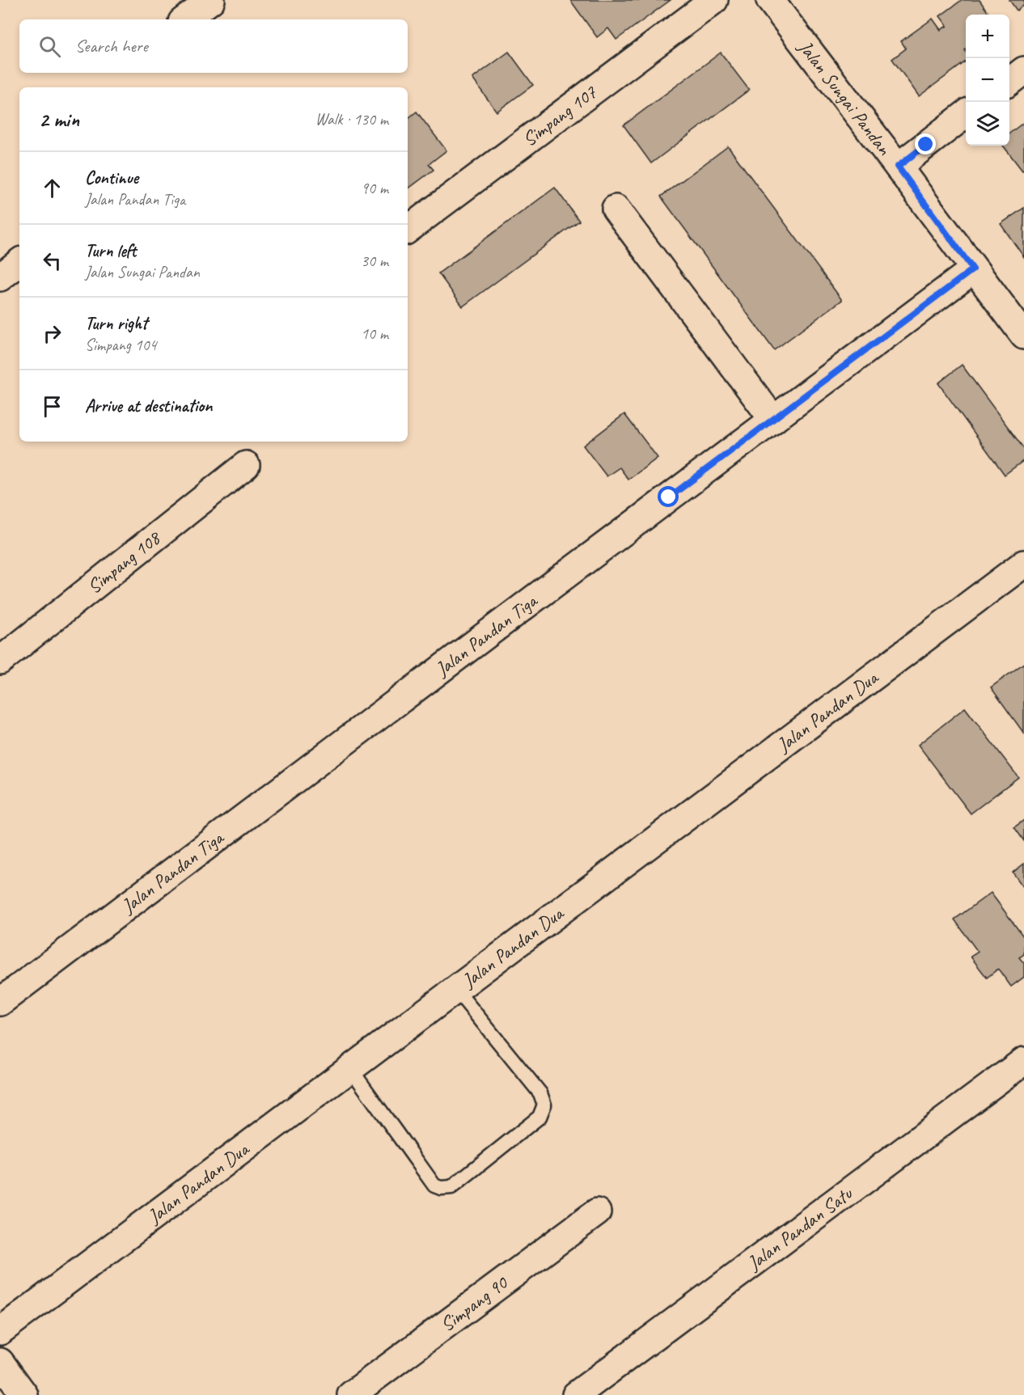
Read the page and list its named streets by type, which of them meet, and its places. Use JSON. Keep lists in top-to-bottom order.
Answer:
{
  "streets": {
    "street": [
      "Jalan Sungai Pandan",
      "Simpang 107",
      "Simpang 108",
      "Jalan Pandan Tiga",
      "Jalan Pandan Dua",
      "Jalan Pandan Satu",
      "Simpang 90"
    ]
  },
  "crossings": [
    ["Jalan Sungai Pandan", "Jalan Pandan Tiga"]
  ],
  "page": {
    "map_buttons": ["+", "−"],
    "search": "Search here",
    "heading": ["2 min", "Walk · 130 m"],
    "list": [
      ["Continue", "Jalan Pandan Tiga", "90 m"],
      ["Turn left", "Jalan Sungai Pandan", "30 m"],
      ["Turn right", "Simpang 104", "10 m"],
      "Arrive at destination"
    ]
  }
}
